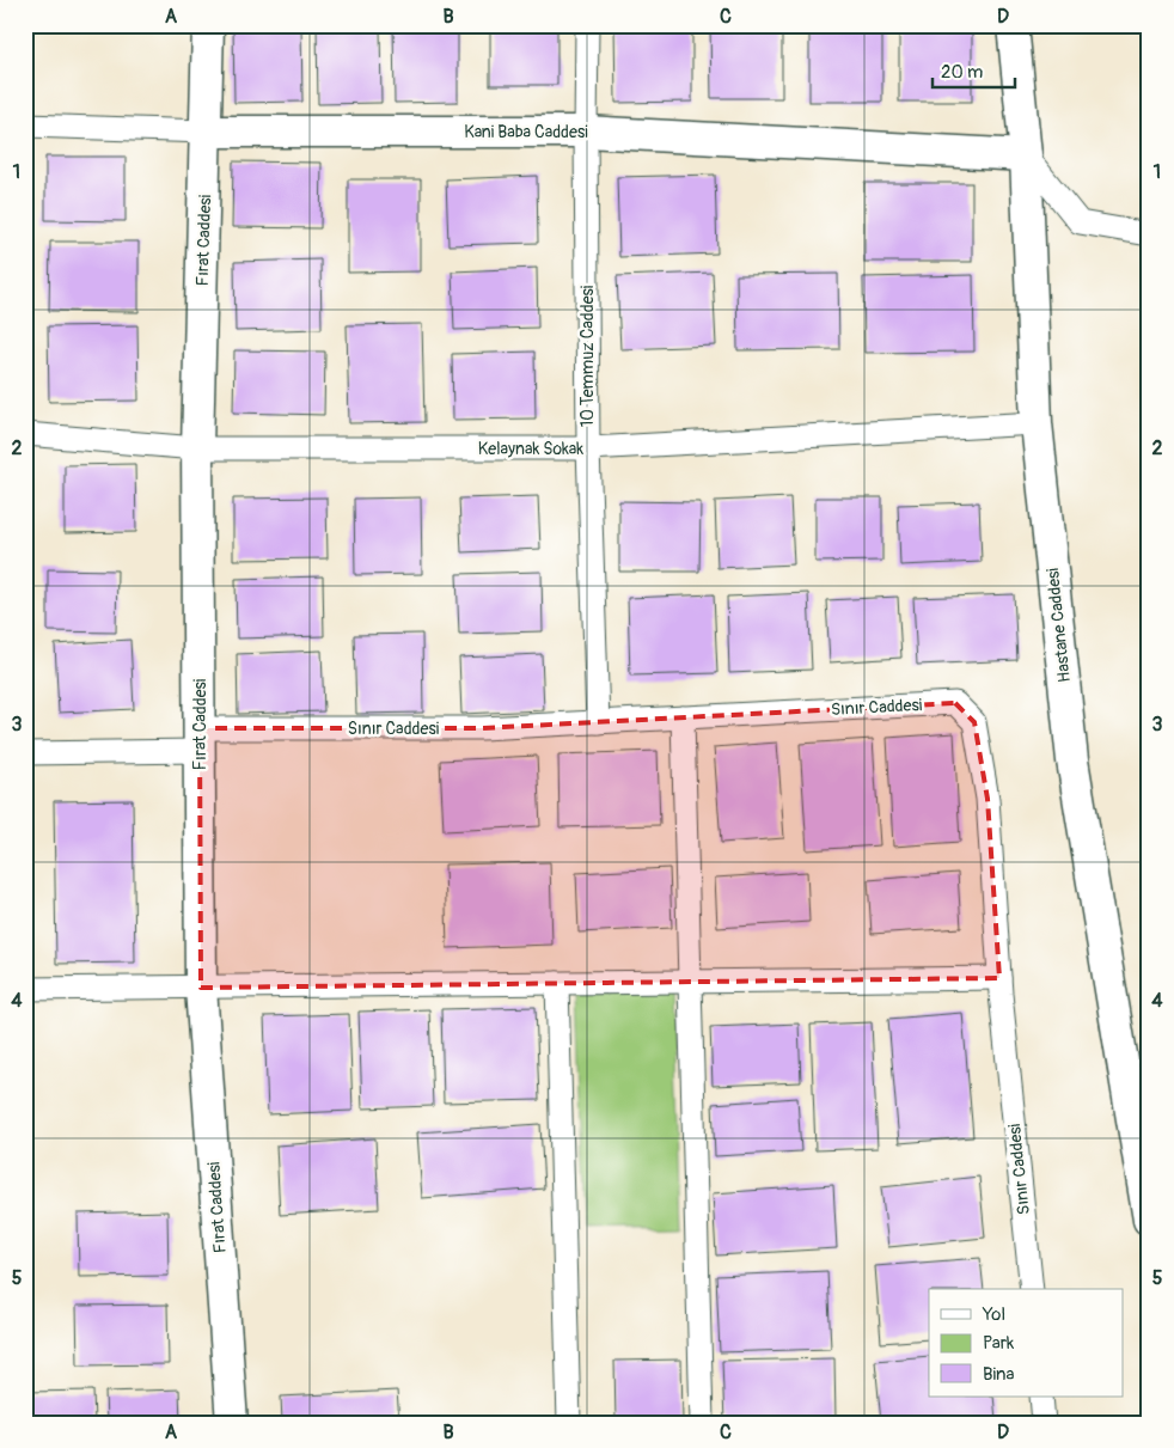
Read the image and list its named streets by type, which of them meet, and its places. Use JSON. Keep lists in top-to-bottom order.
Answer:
{
  "streets": {
    "street": [
      "Kani Baba Caddesi",
      "Fırat Caddesi",
      "10 Temmuz Caddesi",
      "Kelaynak Sokak",
      "Hastane Caddesi",
      "Sınır Caddesi"
    ]
  },
  "crossings": [
    ["Kani Baba Caddesi", "Fırat Caddesi"],
    ["Kani Baba Caddesi", "10 Temmuz Caddesi"],
    ["Kani Baba Caddesi", "Hastane Caddesi"],
    ["Fırat Caddesi", "Kelaynak Sokak"],
    ["Fırat Caddesi", "Sınır Caddesi"],
    ["10 Temmuz Caddesi", "Kelaynak Sokak"],
    ["10 Temmuz Caddesi", "Sınır Caddesi"],
    ["Kelaynak Sokak", "Hastane Caddesi"]
  ],
  "legend": ["Yol", "Park", "Bina"],
  "scale_bar": "20 m",
  "grid": {
    "columns": [
      "A",
      "B",
      "C",
      "D"
    ],
    "rows": [
      "1",
      "2",
      "3",
      "4",
      "5"
    ]
  }
}
